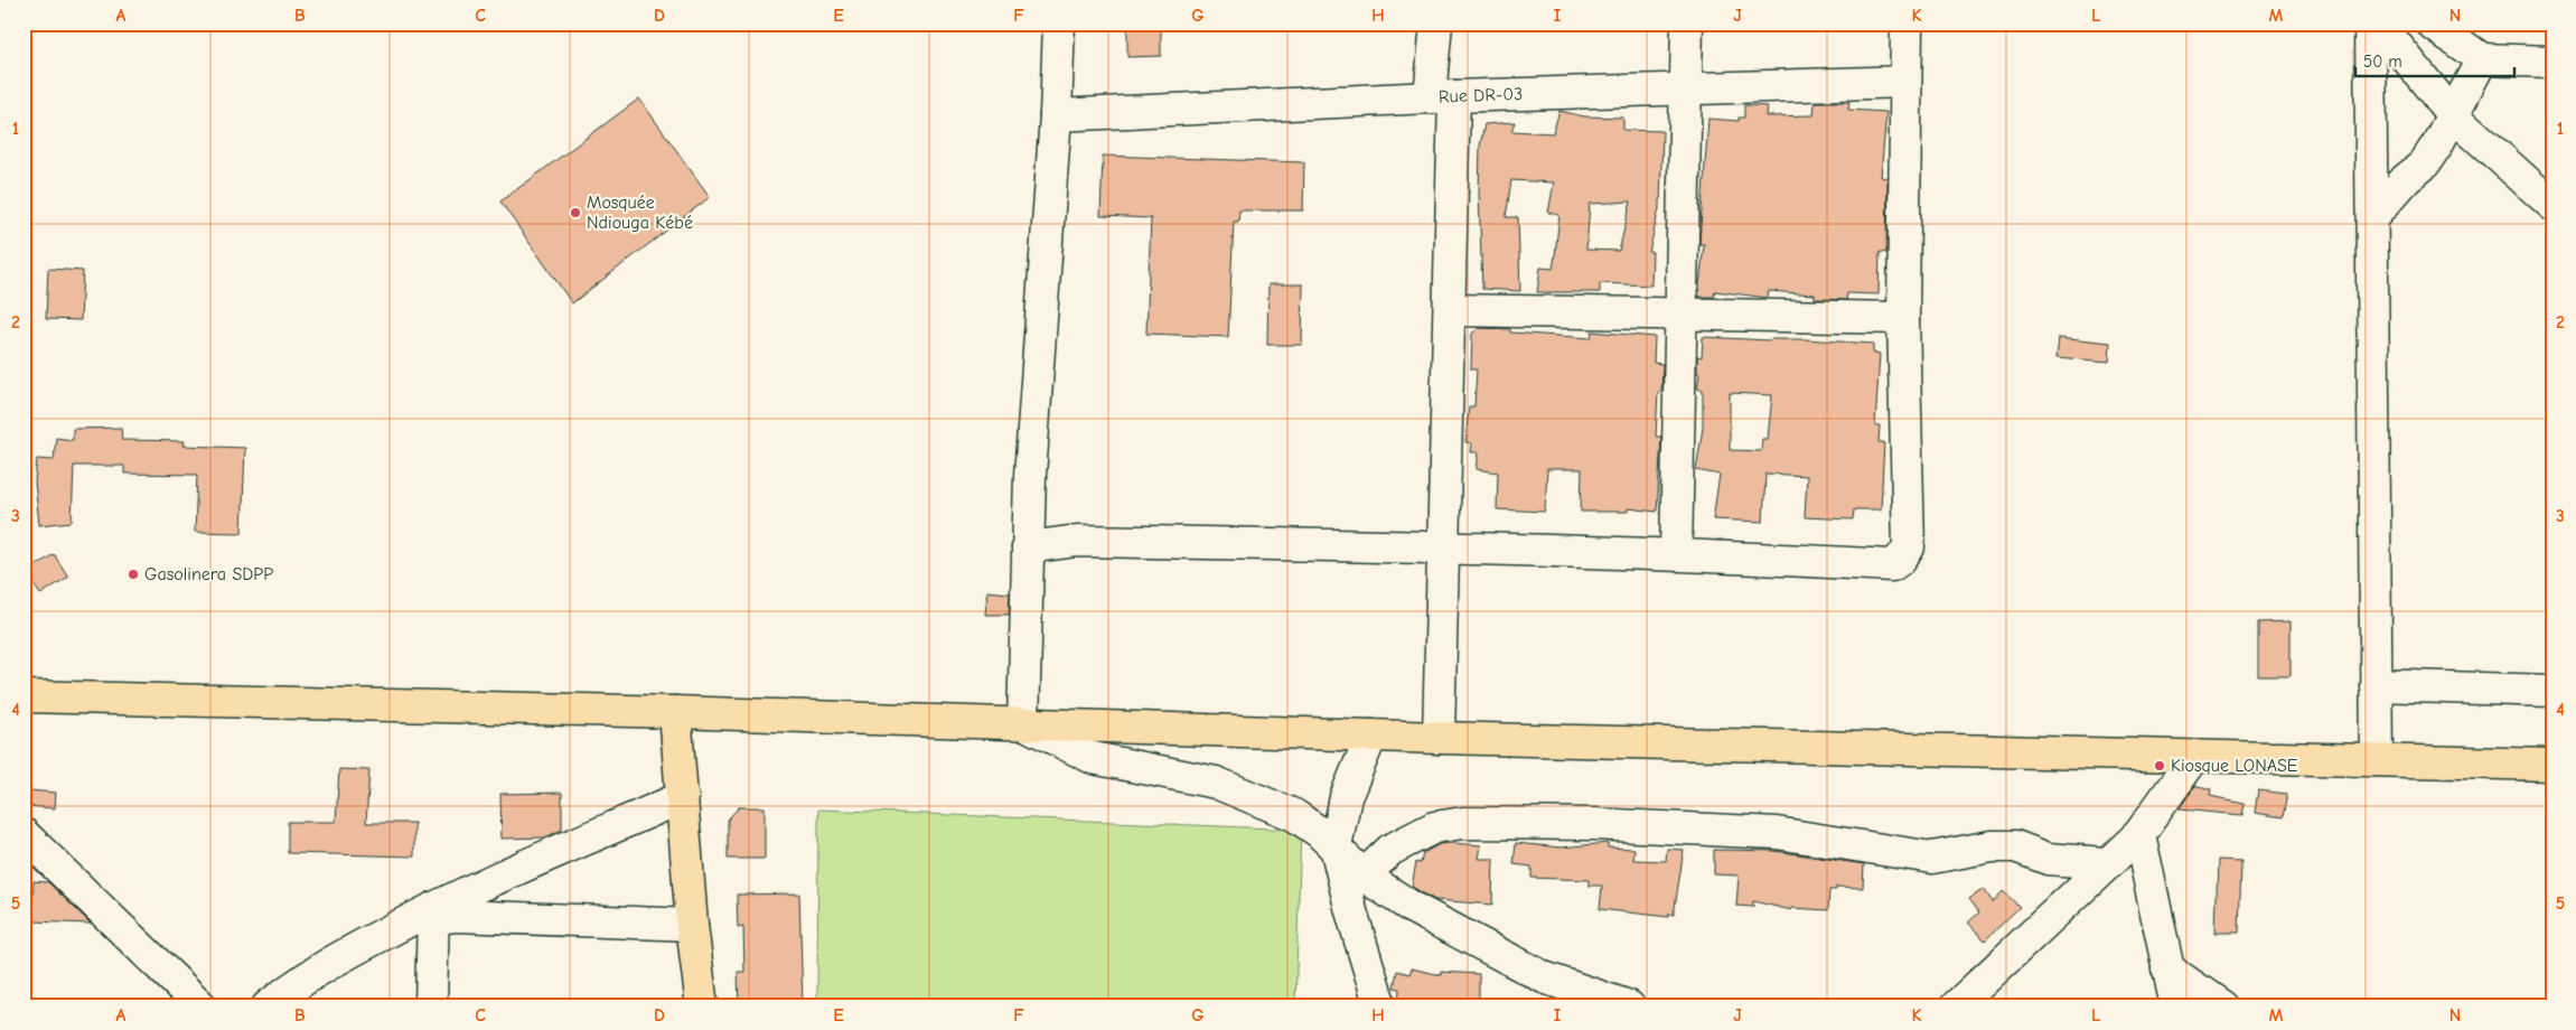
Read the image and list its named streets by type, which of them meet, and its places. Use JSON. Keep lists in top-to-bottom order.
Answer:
{
  "streets": {
    "street": ["Rue DR-03"]
  },
  "places": ["Mosquée Ndiouga Kébé", "Gasolinera SDPP", "Kiosque LONASE"],
  "scale_bar": "50 m",
  "grid": {
    "columns": [
      "A",
      "B",
      "C",
      "D",
      "E",
      "F",
      "G",
      "H",
      "I",
      "J",
      "K",
      "L",
      "M",
      "N"
    ],
    "rows": [
      "1",
      "2",
      "3",
      "4",
      "5"
    ]
  }
}
